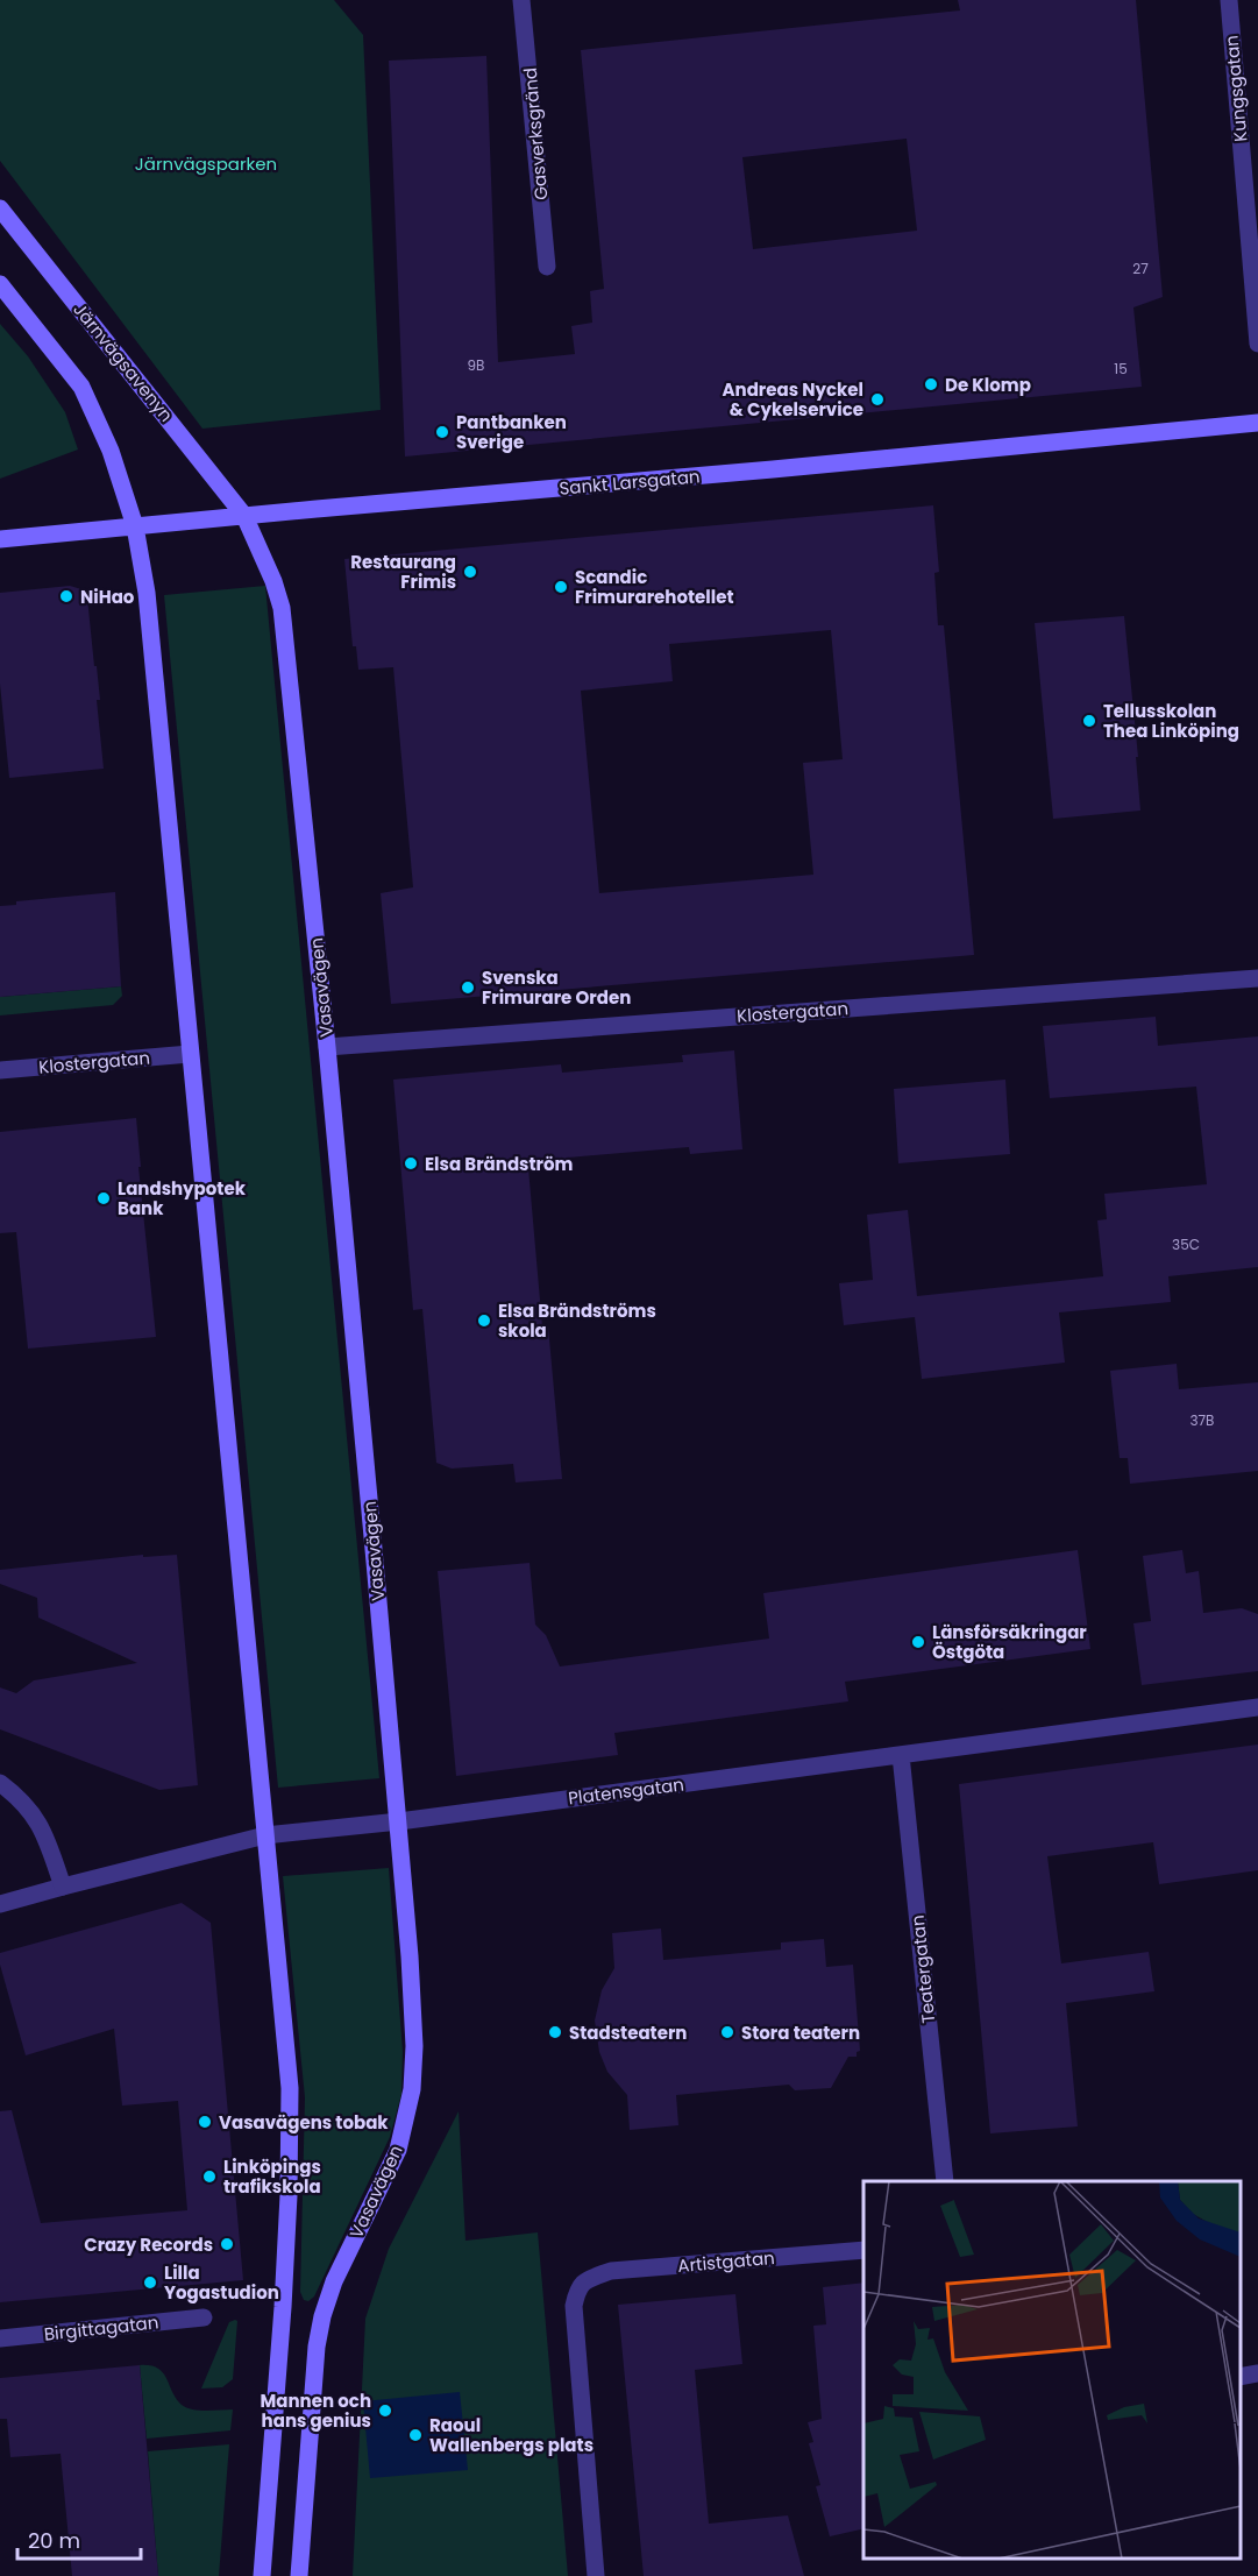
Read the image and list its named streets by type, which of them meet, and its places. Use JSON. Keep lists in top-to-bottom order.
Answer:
{
  "streets": {
    "main road": ["Järnvägsavenyn", "Sankt Larsgatan", "Vasavägen"],
    "street": [
      "Kungsgatan",
      "Gasverksgränd",
      "Klostergatan",
      "Platensgatan",
      "Teatergatan",
      "Artistgatan",
      "Birgittagatan"
    ]
  },
  "crossings": [
    ["Järnvägsavenyn", "Sankt Larsgatan"],
    ["Järnvägsavenyn", "Vasavägen"],
    ["Sankt Larsgatan", "Vasavägen"],
    ["Vasavägen", "Klostergatan"],
    ["Vasavägen", "Platensgatan"],
    ["Platensgatan", "Teatergatan"]
  ],
  "parks": ["Järnvägsparken"],
  "places": [
    "De Klomp",
    "Andreas Nyckel & Cykelservice",
    "Pantbanken Sverige",
    "Restaurang Frimis",
    "Scandic Frimurarehotellet",
    "NiHao",
    "Tellusskolan Thea Linköping",
    "Svenska Frimurare Orden",
    "Elsa Brändström",
    "Landshypotek Bank",
    "Elsa Brändströms skola",
    "Länsförsäkringar Östgöta",
    "Stadsteatern",
    "Stora teatern",
    "Vasavägens tobak",
    "Linköpings trafikskola",
    "Crazy Records",
    "Lilla Yogastudion",
    "Mannen och hans genius",
    "Raoul Wallenbergs plats"
  ],
  "house_numbers": [
    "27",
    "9B",
    "15",
    "35C",
    "37B"
  ],
  "scale_bar": "20 m"
}
